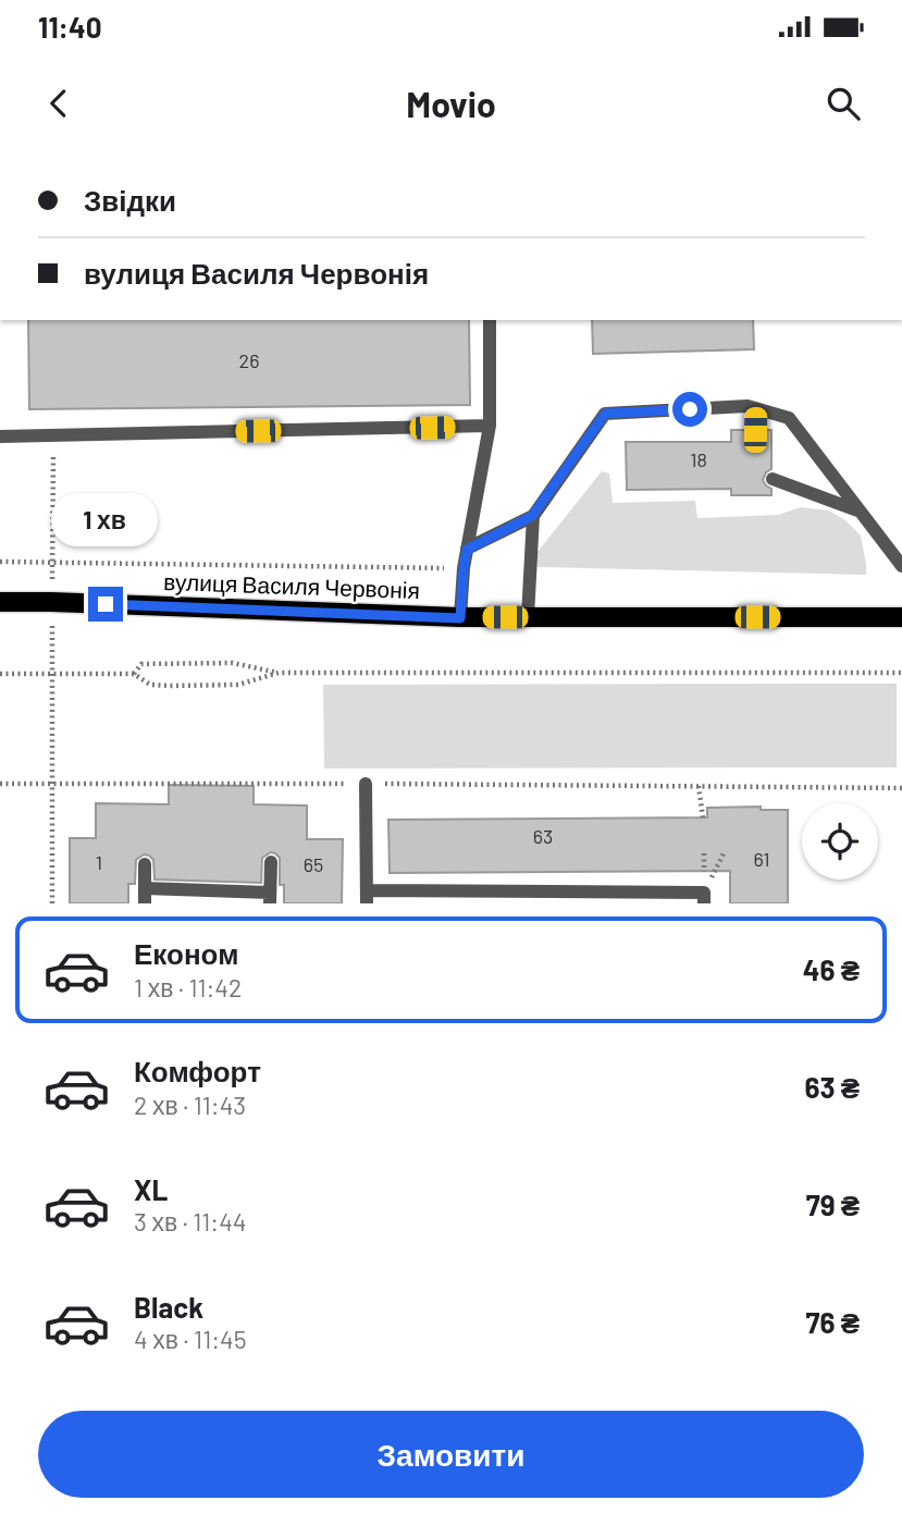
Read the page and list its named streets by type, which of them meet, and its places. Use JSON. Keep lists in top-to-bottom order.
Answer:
{
  "streets": {
    "main road": ["вулиця Василя Червонія"]
  },
  "house_numbers": [
    "26",
    "18",
    "63",
    "61",
    "1",
    "65"
  ],
  "page": {
    "status": "11:40",
    "header": "Movio",
    "banner": ["Звідки", "вулиця Василя Червонія"],
    "bubble": "1 хв",
    "list": [
      {
        "name": "Економ",
        "note": "1 хв · 11:42",
        "value": "46 ₴"
      },
      {
        "name": "Комфорт",
        "note": "2 хв · 11:43",
        "value": "63 ₴"
      },
      {
        "name": "XL",
        "note": "3 хв · 11:44",
        "value": "79 ₴"
      },
      {
        "name": "Black",
        "note": "4 хв · 11:45",
        "value": "76 ₴"
      }
    ],
    "buttons": "Замовити"
  }
}
